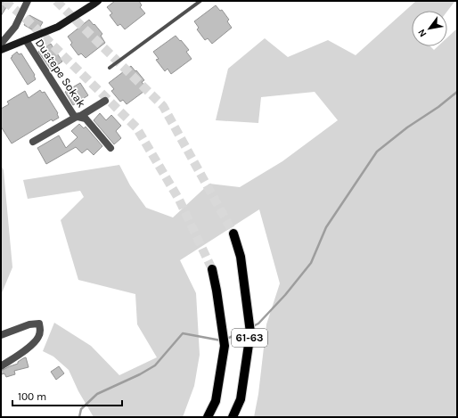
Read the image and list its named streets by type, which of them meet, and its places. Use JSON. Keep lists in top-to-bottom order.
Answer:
{
  "streets": {
    "main road": ["61-63"],
    "street": ["Duatepe Sokak"]
  },
  "scale_bar": "100 m",
  "north": "bottom left"
}
